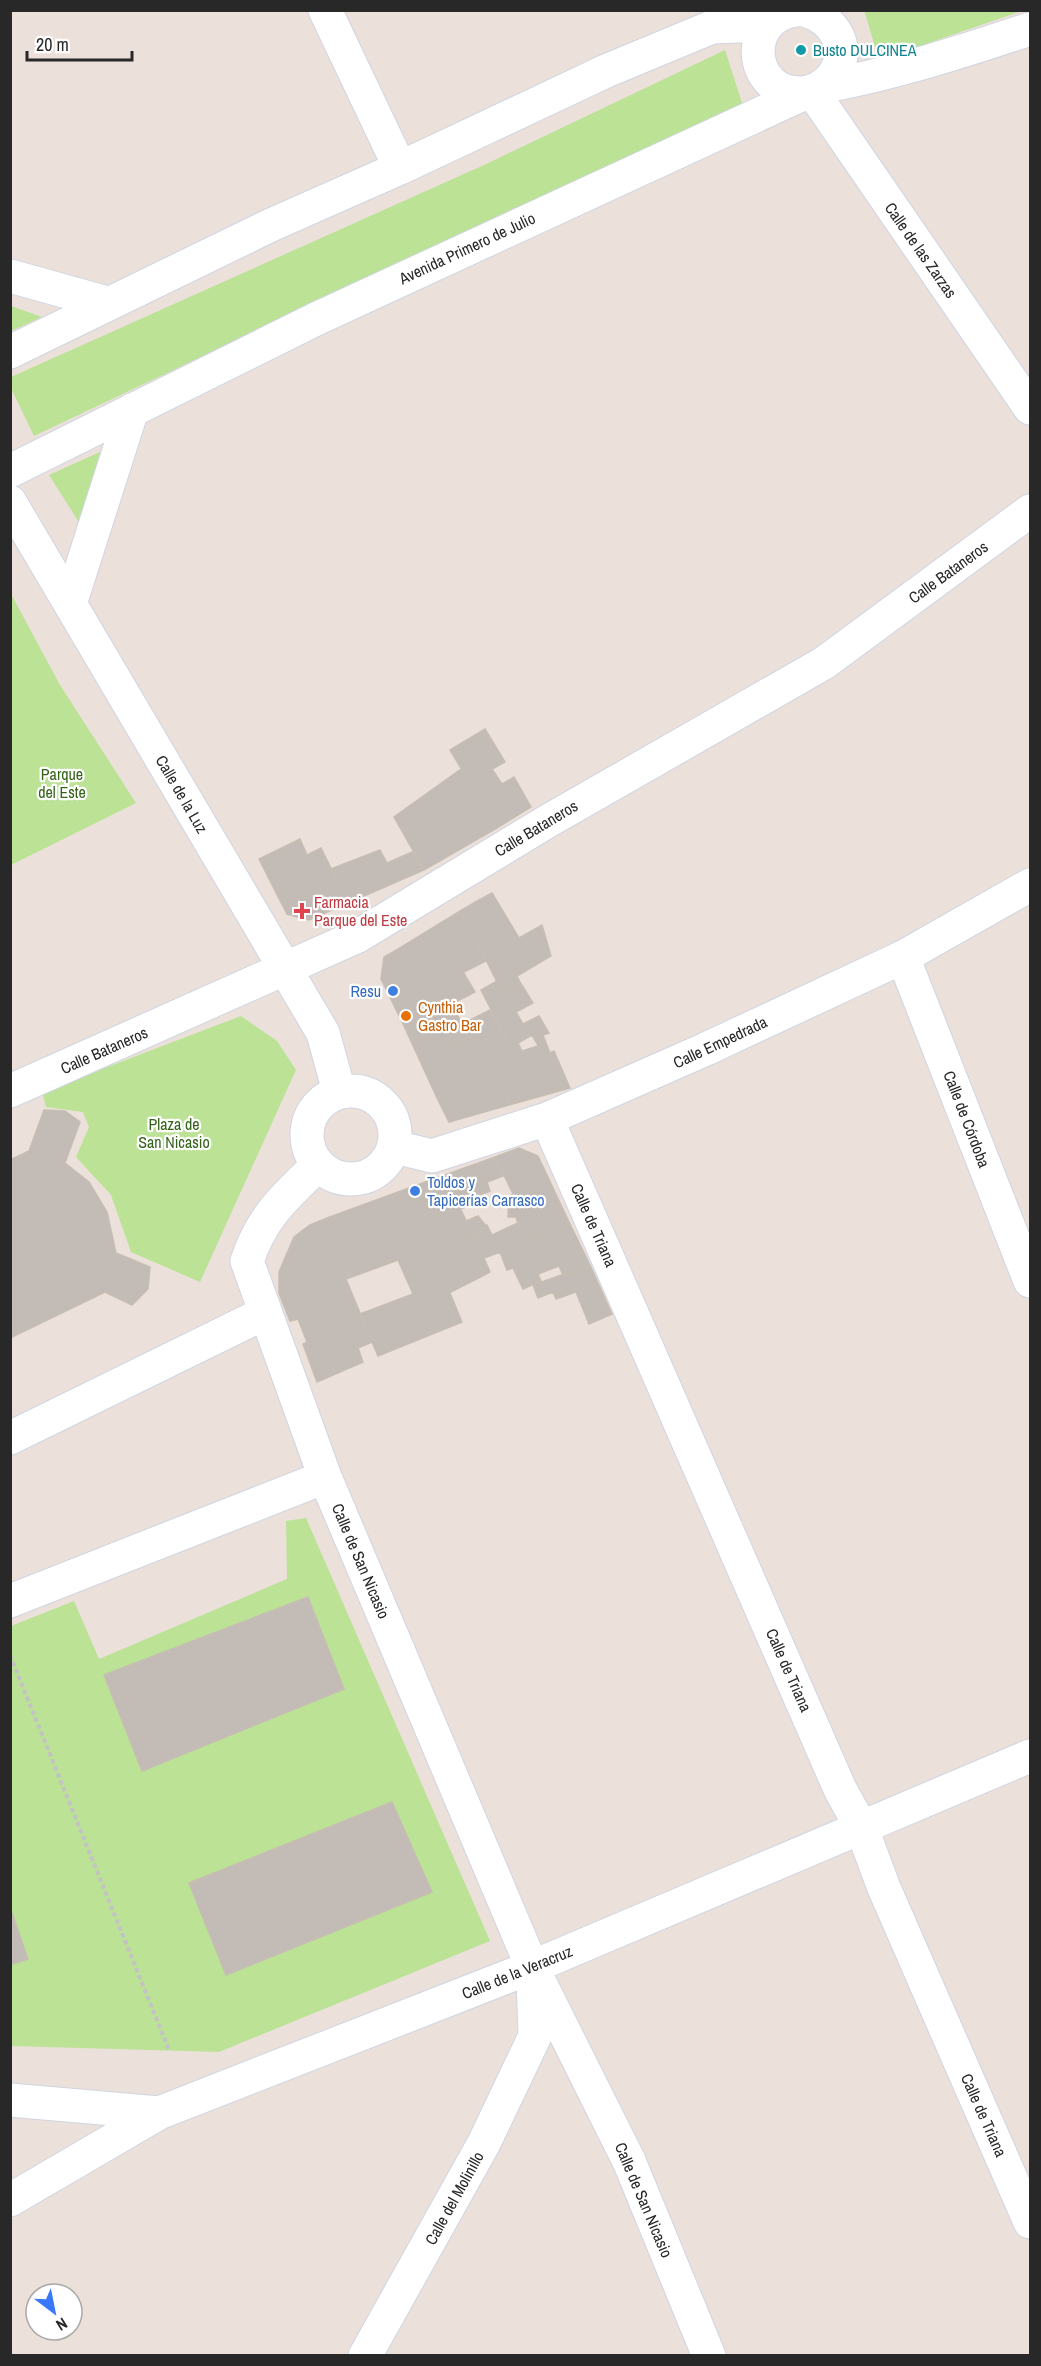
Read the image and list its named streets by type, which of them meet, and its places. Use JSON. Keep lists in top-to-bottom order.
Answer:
{
  "streets": {
    "street": [
      "Avenida Primero de Julio",
      "Calle de las Zarzas",
      "Calle Bataneros",
      "Calle de la Luz",
      "Calle Empedrada",
      "Calle de Córdoba",
      "Calle de Triana",
      "Calle de San Nicasio",
      "Calle de la Veracruz",
      "Calle del Molinillo"
    ]
  },
  "crossings": [
    ["Avenida Primero de Julio", "Calle de las Zarzas"],
    ["Calle Bataneros", "Calle de la Luz"],
    ["Calle de la Luz", "Calle Empedrada"],
    ["Calle de la Luz", "Calle de San Nicasio"],
    ["Calle Empedrada", "Calle de Córdoba"],
    ["Calle Empedrada", "Calle de Triana"],
    ["Calle Empedrada", "Calle de San Nicasio"],
    ["Calle de Triana", "Calle de la Veracruz"],
    ["Calle de San Nicasio", "Calle de la Veracruz"],
    ["Calle de San Nicasio", "Calle del Molinillo"],
    ["Calle de la Veracruz", "Calle del Molinillo"]
  ],
  "parks": ["Parque del Este", "Plaza de San Nicasio"],
  "places": {
    "other": [
      "Busto DULCINEA",
      "Resu",
      "Cynthia Gastro Bar",
      "Toldos y Tapicerías Carrasco"
    ],
    "health": ["Farmacia Parque del Este"]
  },
  "scale_bar": "20 m",
  "north": "bottom right"
}
